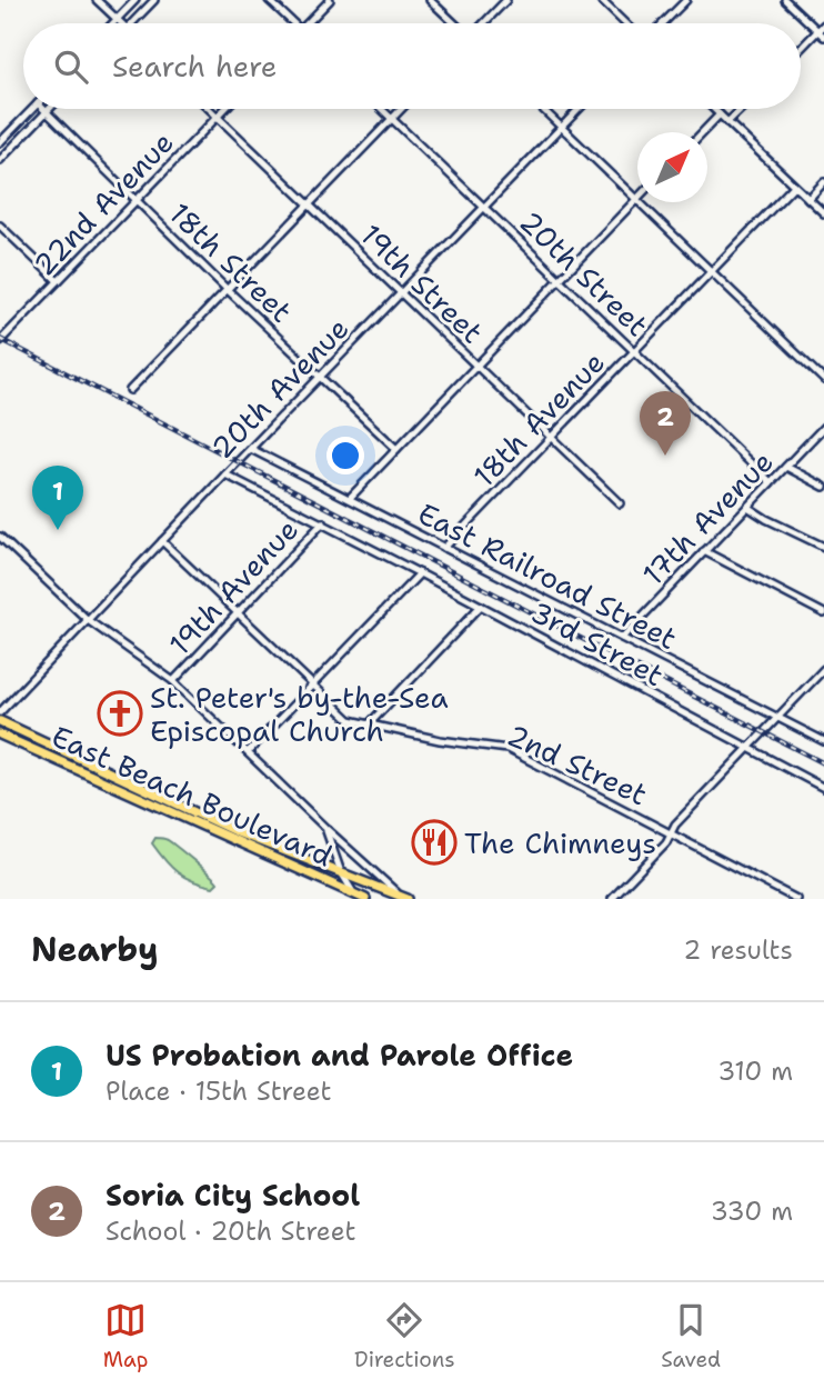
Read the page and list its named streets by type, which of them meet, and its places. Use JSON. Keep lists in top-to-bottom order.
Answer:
{
  "streets": {
    "main road": ["East Beach Boulevard"],
    "street": [
      "22nd Avenue",
      "18th Street",
      "20th Street",
      "19th Street",
      "20th Avenue",
      "18th Avenue",
      "17th Avenue",
      "East Railroad Street",
      "19th Avenue",
      "3rd Street",
      "2nd Street"
    ]
  },
  "crossings": [
    ["22nd Avenue", "18th Street"],
    ["22nd Avenue", "19th Street"],
    ["18th Street", "20th Avenue"],
    ["20th Street", "20th Avenue"],
    ["20th Street", "18th Avenue"],
    ["20th Street", "17th Avenue"],
    ["19th Street", "20th Avenue"],
    ["19th Street", "18th Avenue"],
    ["20th Avenue", "East Railroad Street"],
    ["20th Avenue", "3rd Street"],
    ["20th Avenue", "2nd Street"],
    ["18th Avenue", "East Railroad Street"],
    ["17th Avenue", "East Railroad Street"],
    ["19th Avenue", "3rd Street"],
    ["19th Avenue", "2nd Street"]
  ],
  "places": {
    "church": ["St. Peter's by-the-Sea Episcopal Church"],
    "restaurant": ["The Chimneys"]
  },
  "north": "top right",
  "page": {
    "search": "Search here",
    "pins": ["2", "1"],
    "heading": ["Nearby", "2 results"],
    "list": [
      {
        "mark": "1",
        "name": "US Probation and Parole Office",
        "note": "Place · 15th Street",
        "value": "310 m"
      },
      {
        "mark": "2",
        "name": "Soria City School",
        "note": "School · 20th Street",
        "value": "330 m"
      }
    ],
    "nav": ["Map", "Directions", "Saved"]
  }
}
